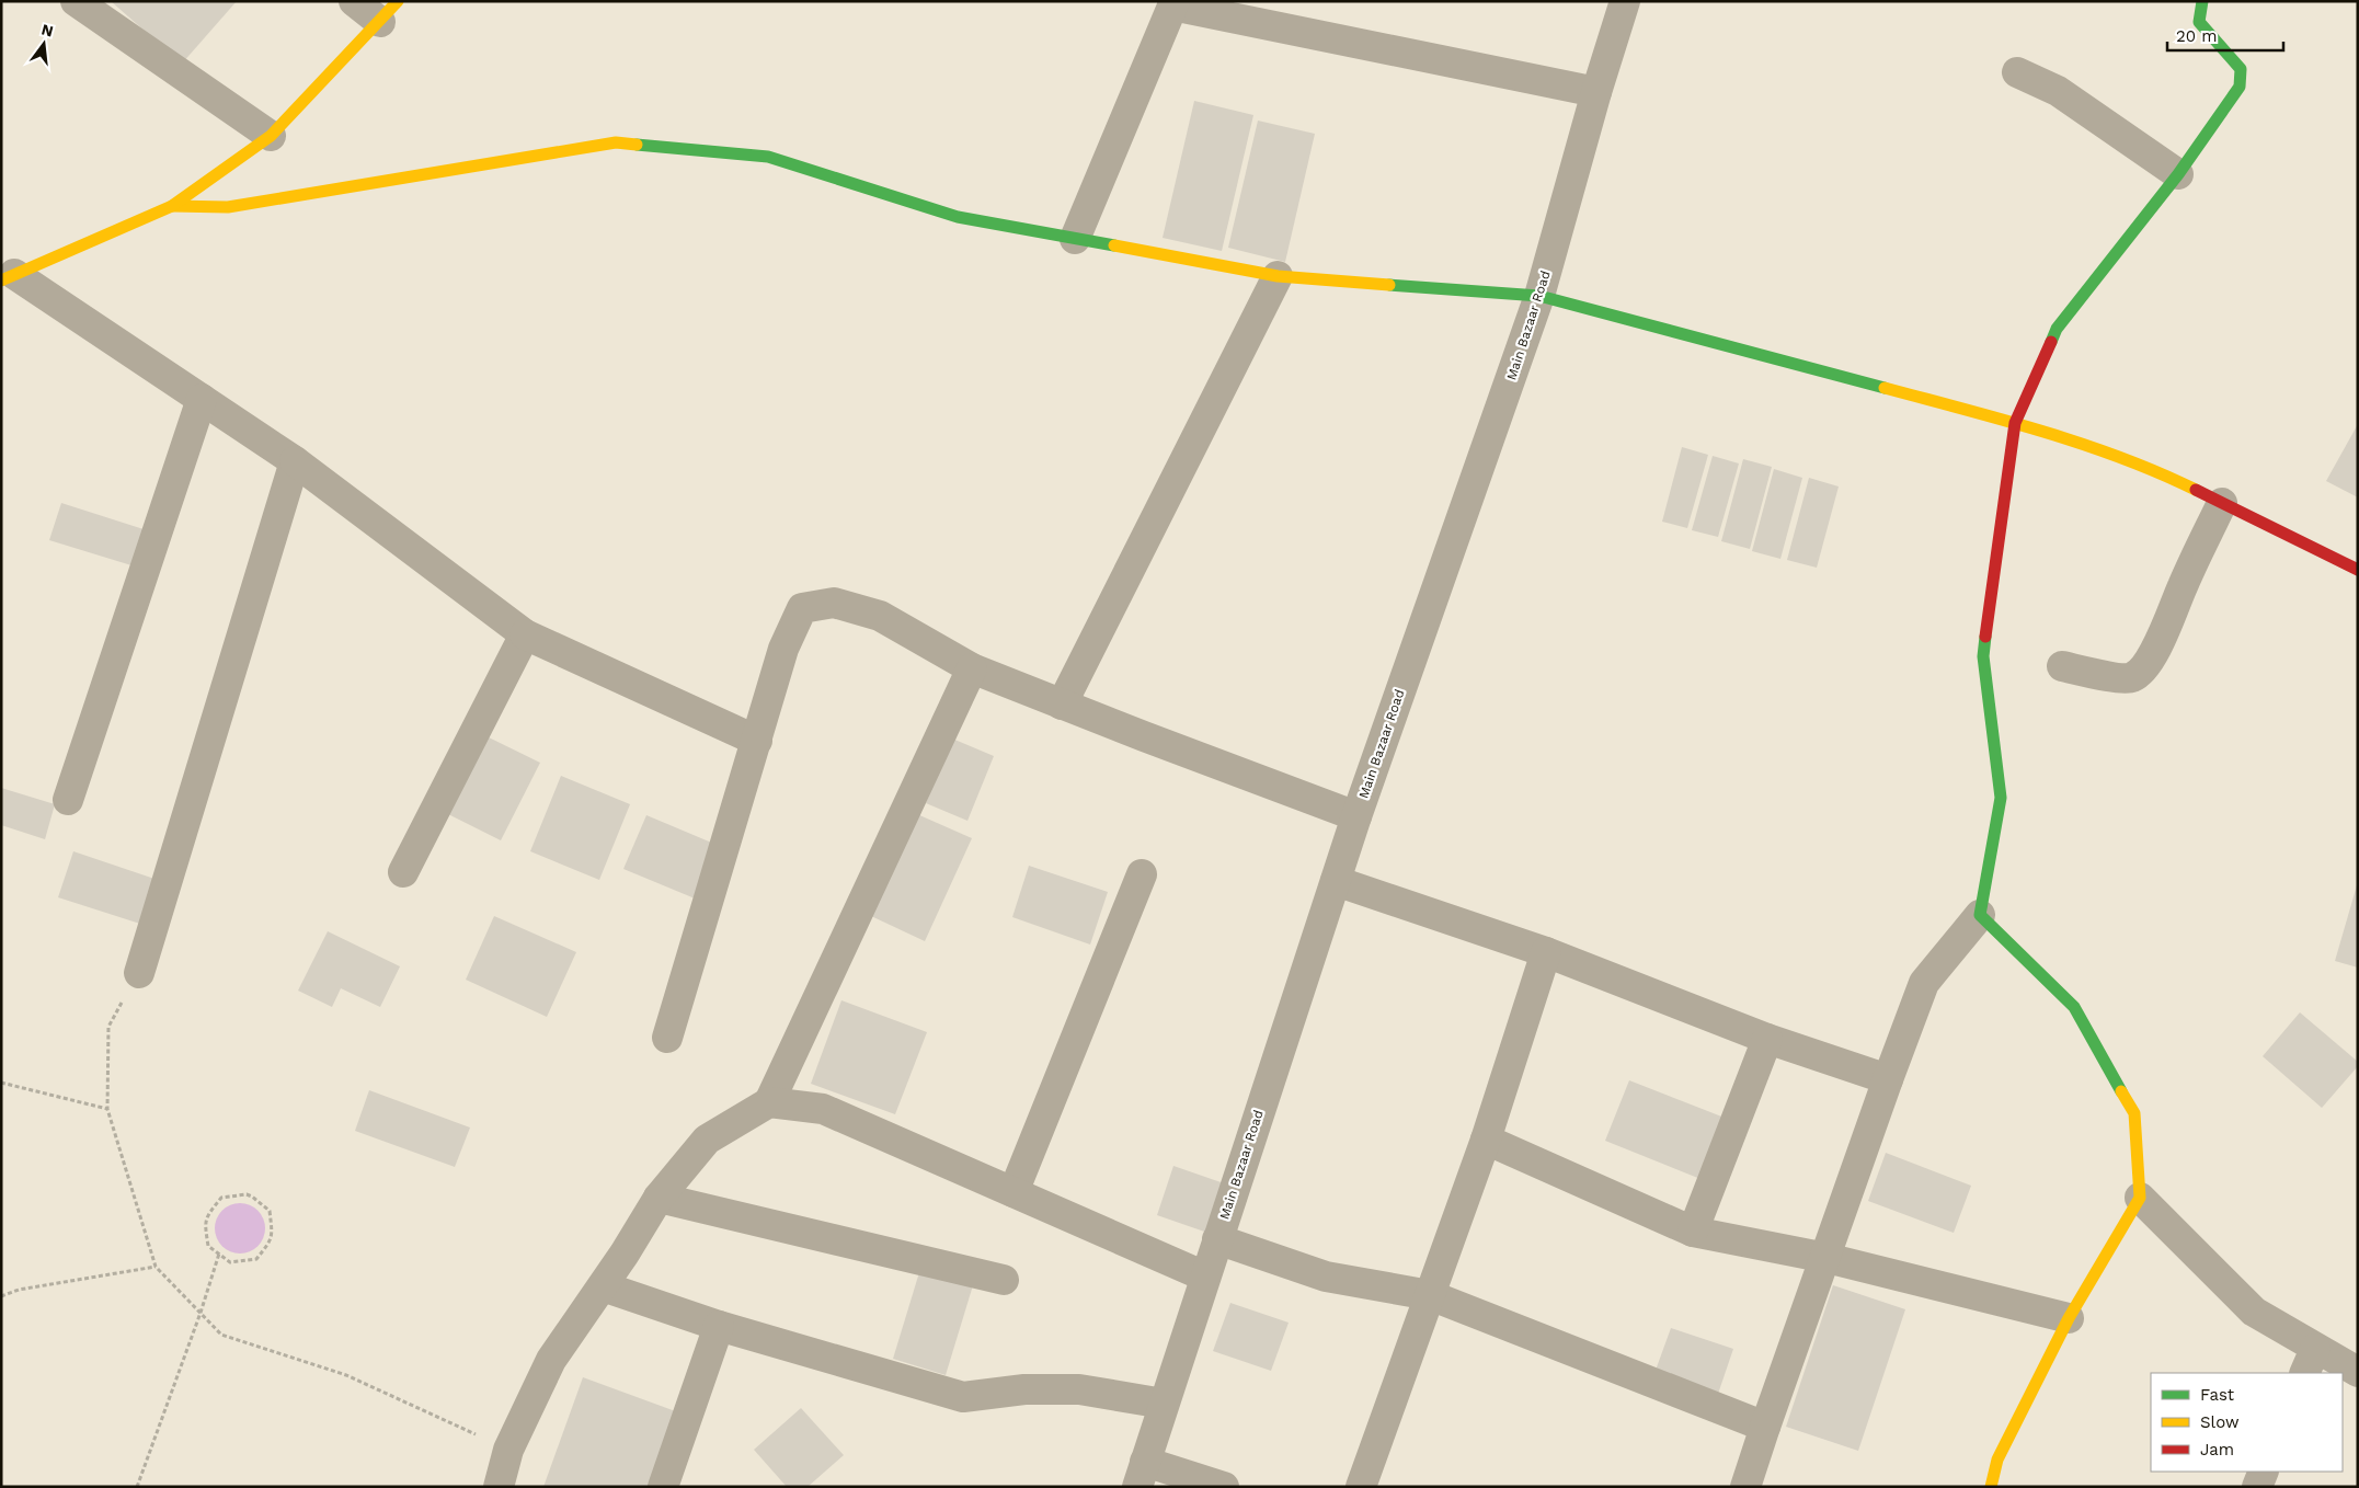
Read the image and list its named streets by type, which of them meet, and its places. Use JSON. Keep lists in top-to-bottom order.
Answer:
{
  "streets": {
    "street": ["Main Bazaar Road"]
  },
  "legend": ["Fast", "Slow", "Jam"],
  "scale_bar": "20 m",
  "north": "top"
}
